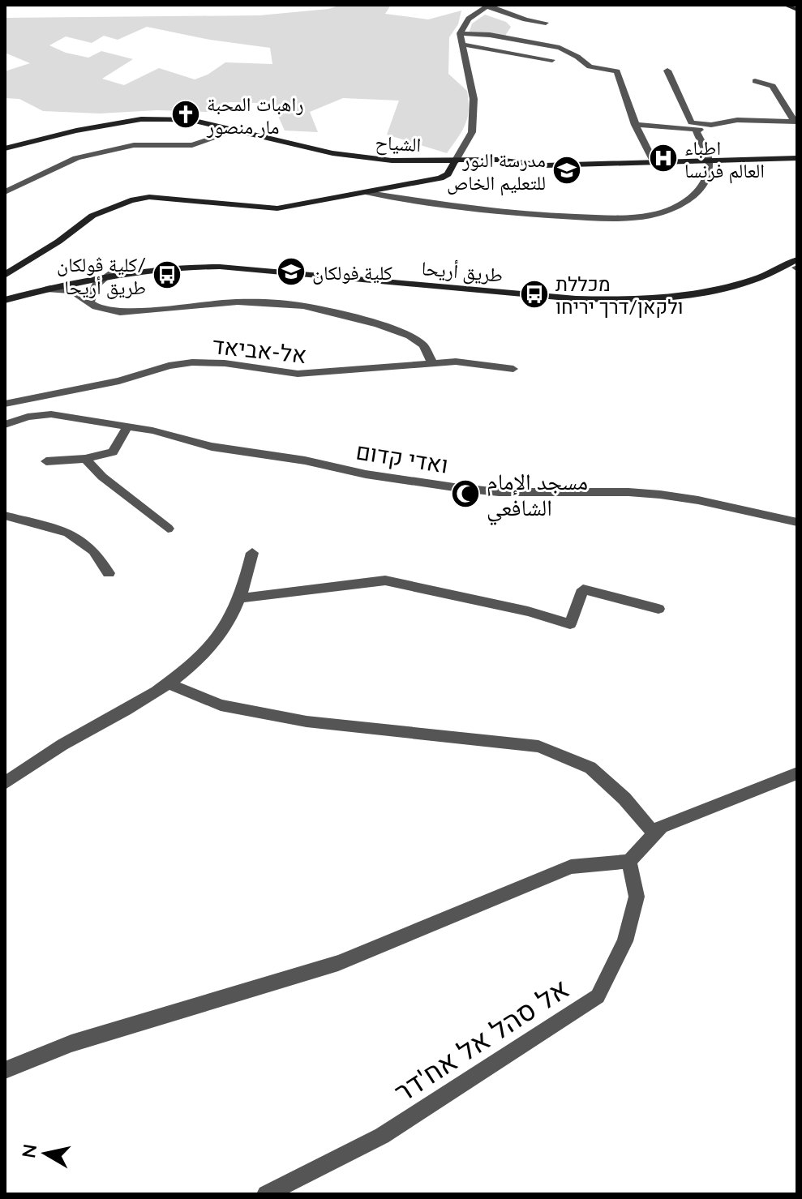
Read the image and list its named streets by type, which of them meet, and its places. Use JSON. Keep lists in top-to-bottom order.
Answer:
{
  "streets": {
    "street": [
      "الشياح",
      "طريق أريحا",
      "אל-אביאד",
      "ואדי קדום",
      "אל סהל אל אח'דר"
    ]
  },
  "places": {
    "church": ["راهبات المحبة مار منصور"],
    "hospital": ["اطباء العالم فرنسا"],
    "school or university": ["مدرسة النور للتعليم الخاص", "كلية فولكان"],
    "bus stop": ["كلية ڤولكان/ طريق أريحا", "מכללת ולקאן/דרך יריחו"],
    "mosque": ["مسجد الإمام الشافعي"]
  },
  "north": "left"
}
